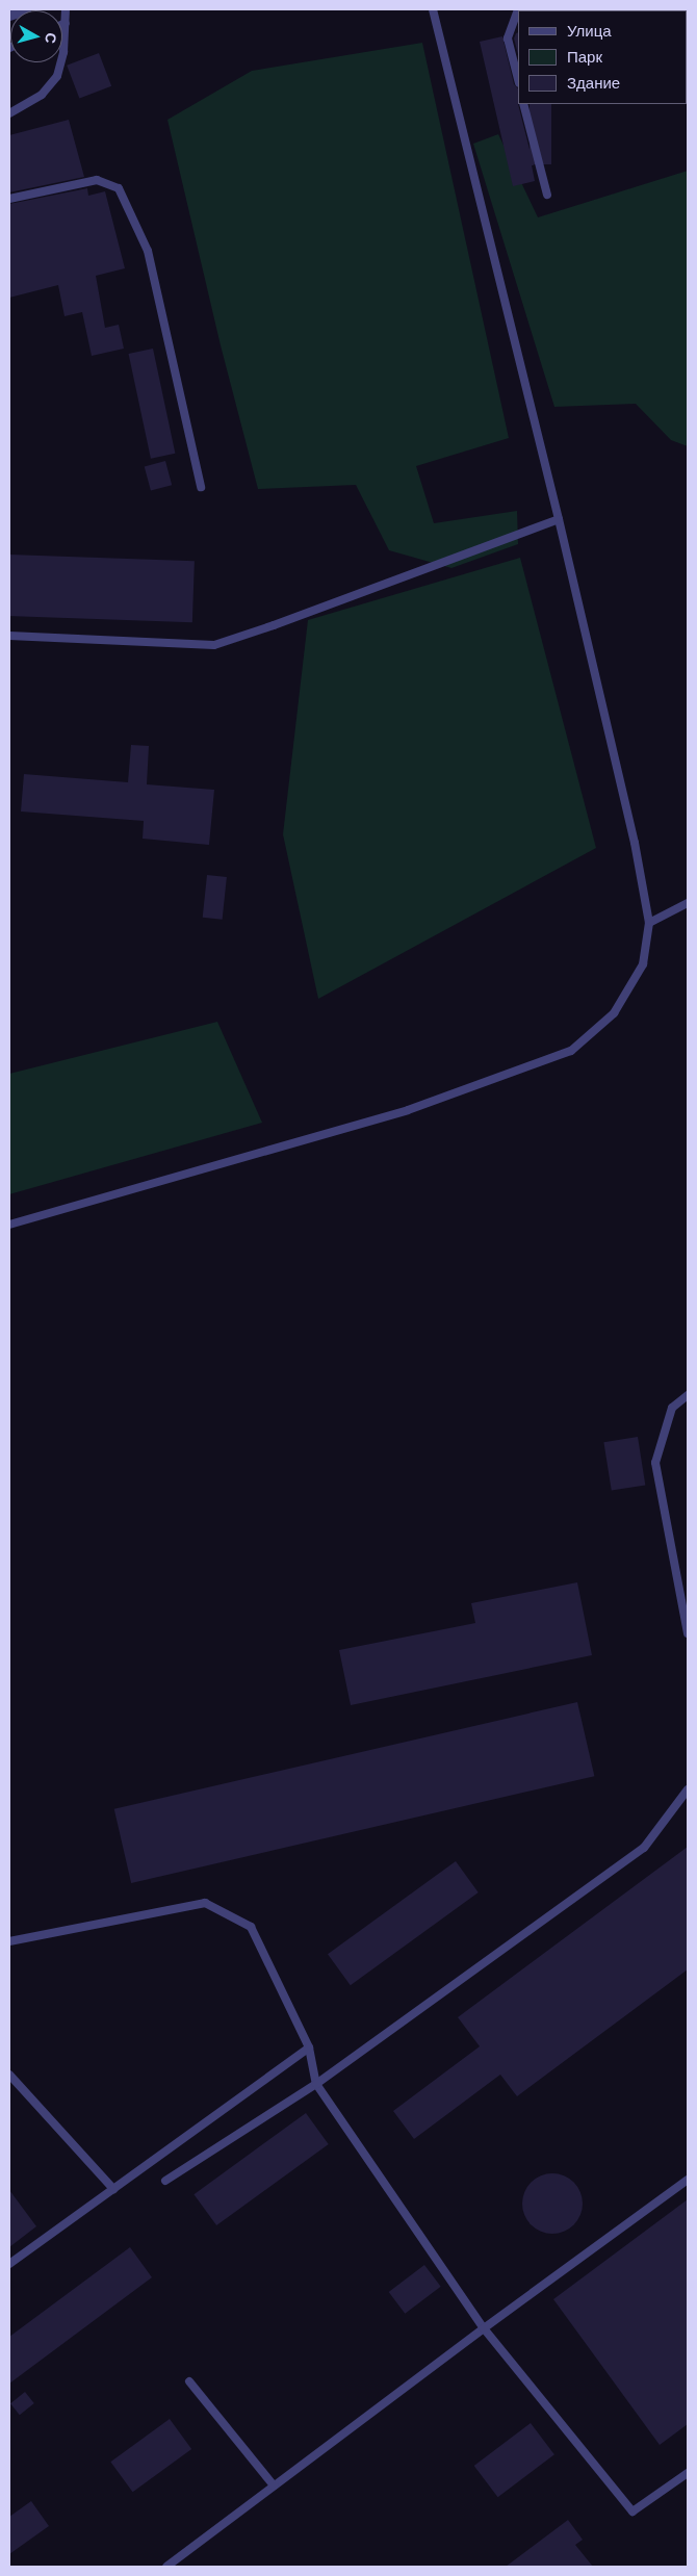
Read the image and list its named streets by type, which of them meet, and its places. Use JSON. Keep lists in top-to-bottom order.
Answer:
{
  "legend": ["Улица", "Парк", "Здание"],
  "north": "right"
}
